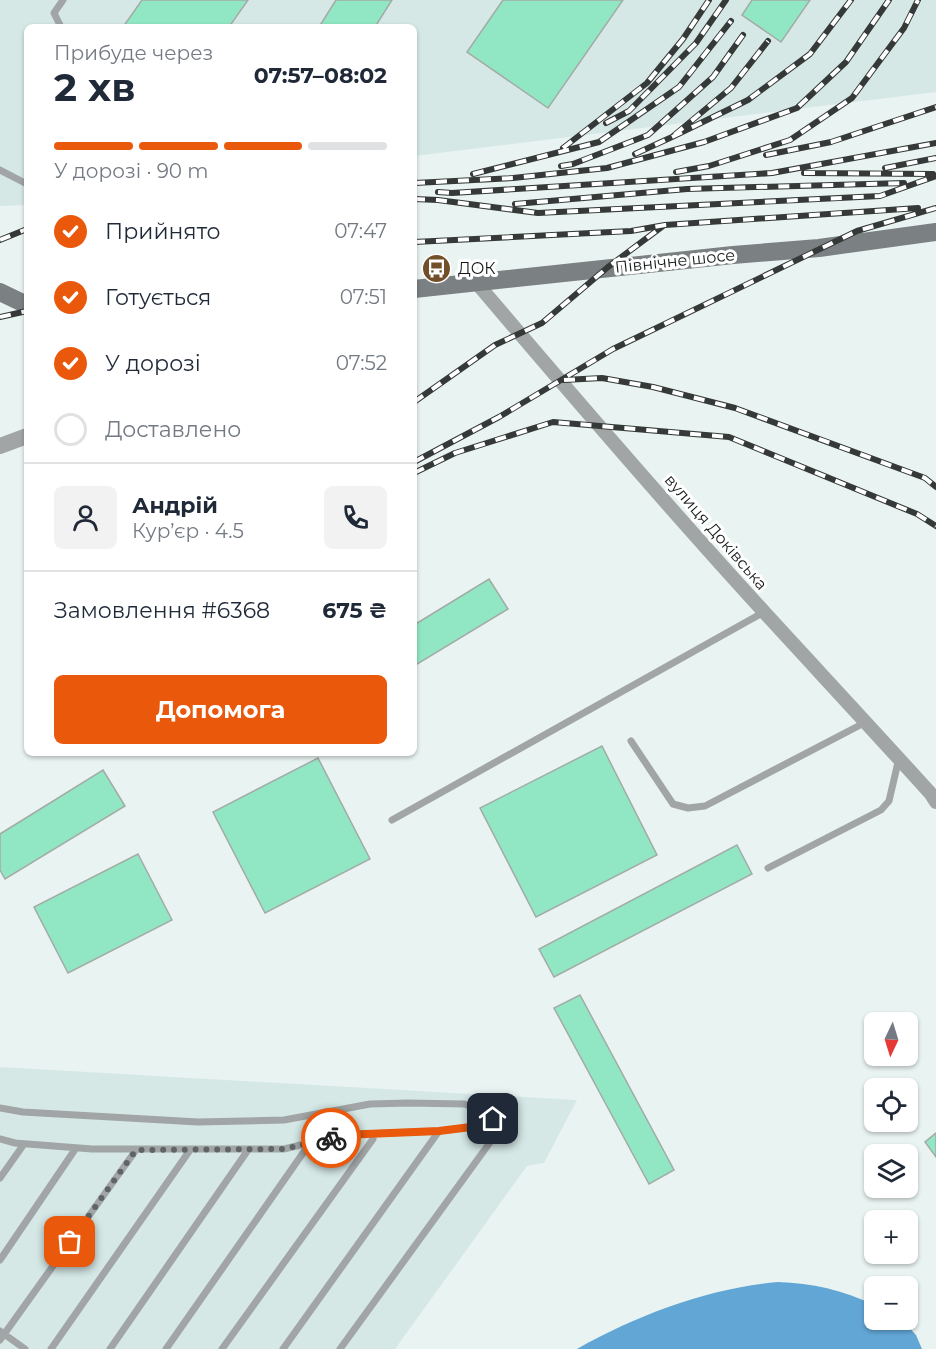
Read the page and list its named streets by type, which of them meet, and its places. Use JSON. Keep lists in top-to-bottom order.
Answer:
{
  "streets": {
    "main road": ["Північне шосе"],
    "street": ["вулиця Доківська"]
  },
  "crossings": [
    ["Північне шосе", "вулиця Доківська"]
  ],
  "places": {
    "bus stop": ["ДОК"]
  },
  "north": "bottom",
  "page": {
    "heading": ["2 хв", "Прибуде через", "07:57–08:02"],
    "panel": [
      "Андрій",
      "Кур’єр · 4.5",
      "Замовлення #6368",
      "675 ₴"
    ],
    "bar": "У дорозі · 90 m",
    "list": [
      ["Прийнято", "07:47"],
      ["Готується", "07:51"],
      ["У дорозі", "07:52"],
      "Доставлено"
    ],
    "buttons": "Допомога",
    "map_buttons": ["+", "−"]
  }
}
